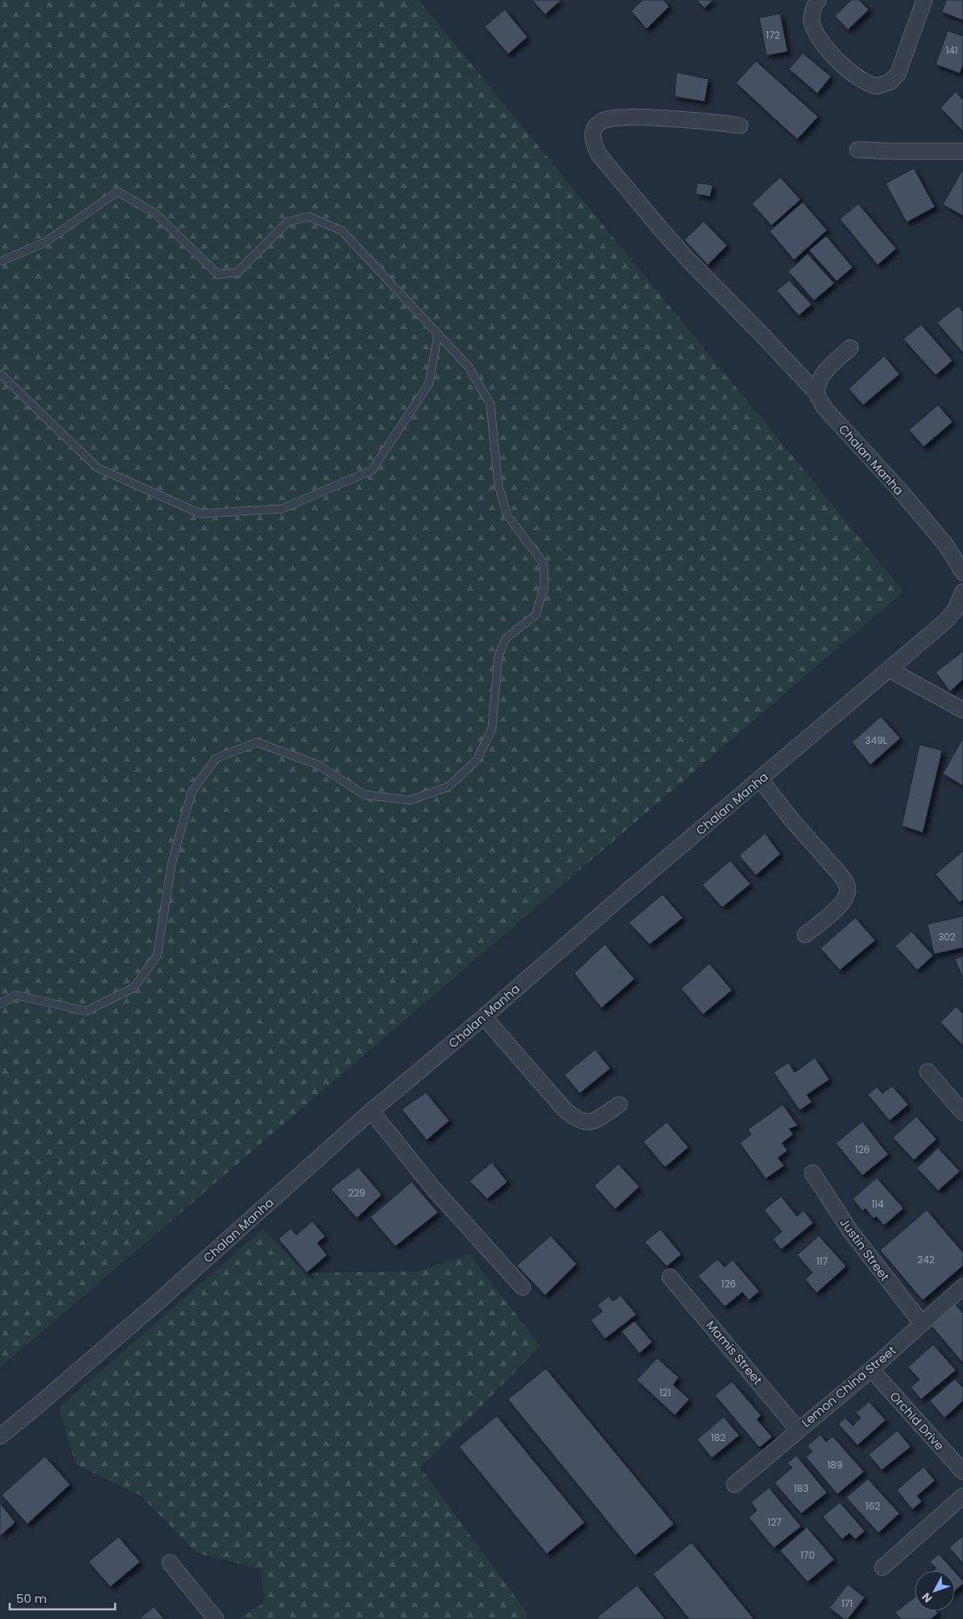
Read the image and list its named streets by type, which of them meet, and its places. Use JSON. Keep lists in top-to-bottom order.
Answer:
{
  "streets": {
    "street": [
      "Chalan Manha",
      "Justin Street",
      "Mamis Street",
      "Lemon China Street",
      "Orchid Drive"
    ]
  },
  "crossings": [
    ["Justin Street", "Lemon China Street"],
    ["Mamis Street", "Lemon China Street"],
    ["Lemon China Street", "Orchid Drive"]
  ],
  "house_numbers": [
    "172",
    "141",
    "349L",
    "302",
    "126",
    "229",
    "114",
    "242",
    "117",
    "126",
    "121",
    "182",
    "189",
    "183",
    "162",
    "127",
    "170",
    "171"
  ],
  "scale_bar": "50 m",
  "north": "bottom left"
}
